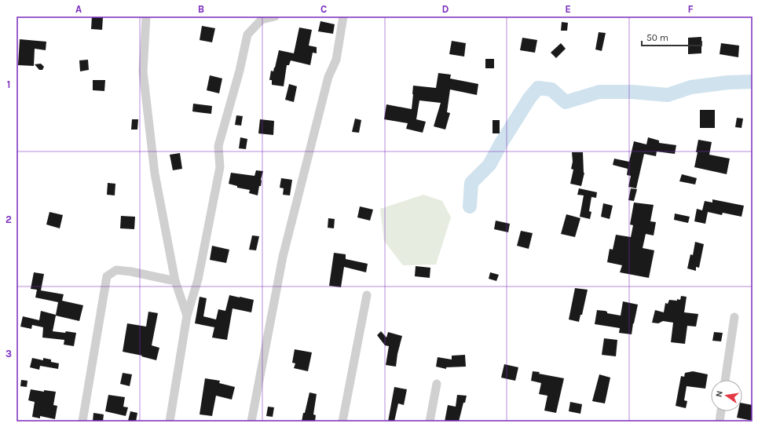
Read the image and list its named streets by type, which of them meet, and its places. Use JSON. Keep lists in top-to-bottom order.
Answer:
{
  "scale_bar": "50 m",
  "north": "left",
  "grid": {
    "columns": [
      "A",
      "B",
      "C",
      "D",
      "E",
      "F"
    ],
    "rows": ["1", "2", "3"]
  }
}
